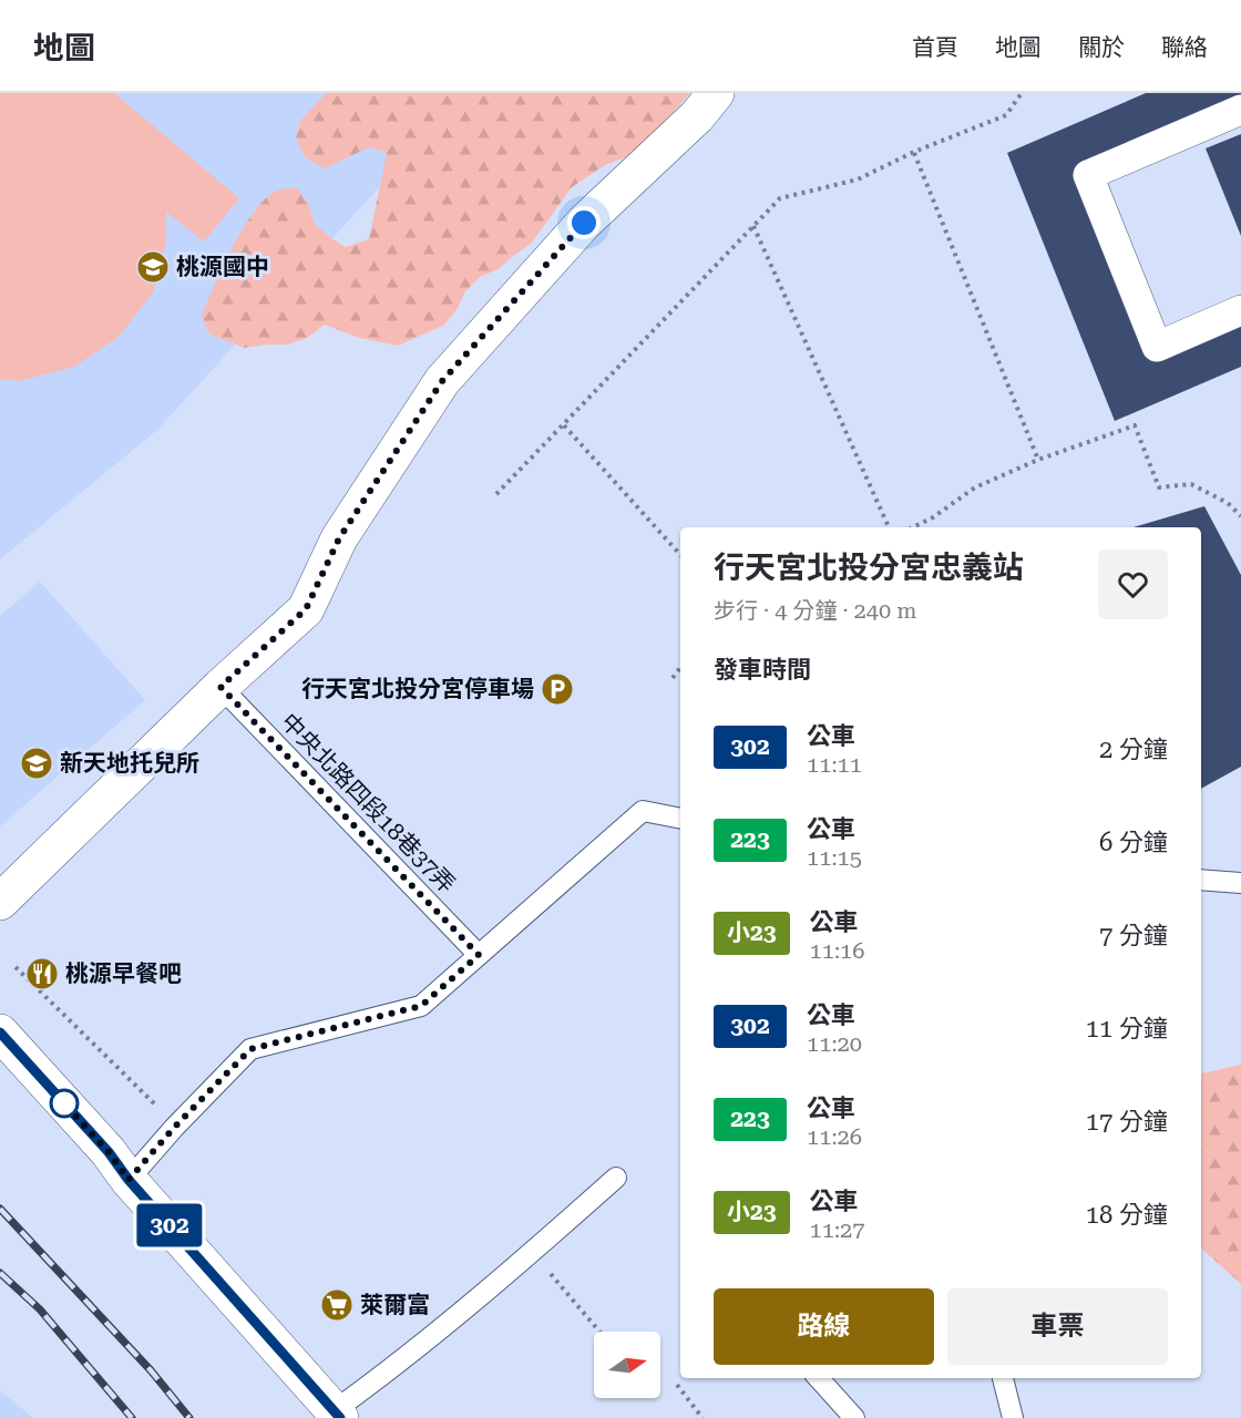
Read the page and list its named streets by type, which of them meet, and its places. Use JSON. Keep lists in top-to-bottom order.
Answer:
{
  "streets": {
    "lane": ["中央北路四段18巷37弄"]
  },
  "places": {
    "school or university": ["桃源國中", "新天地托兒所"],
    "parking": ["行天宮北投分宮停車場"],
    "restaurant": ["桃源早餐吧"],
    "supermarket": ["萊爾富"]
  },
  "lines": ["bus line 302"],
  "north": "right",
  "page": {
    "header": "地圖",
    "nav": [
      "首頁",
      "地圖",
      "關於",
      "聯絡"
    ],
    "on_map": "302",
    "heading": [
      ["行天宮北投分宮忠義站", "步行 · 4 分鐘 · 240 m"],
      "發車時間"
    ],
    "list": [
      {
        "mark": "302",
        "name": "公車",
        "note": "11:11",
        "value": "2 分鐘"
      },
      {
        "mark": "223",
        "name": "公車",
        "note": "11:15",
        "value": "6 分鐘"
      },
      {
        "mark": "小23",
        "name": "公車",
        "note": "11:16",
        "value": "7 分鐘"
      },
      {
        "mark": "302",
        "name": "公車",
        "note": "11:20",
        "value": "11 分鐘"
      },
      {
        "mark": "223",
        "name": "公車",
        "note": "11:26",
        "value": "17 分鐘"
      },
      {
        "mark": "小23",
        "name": "公車",
        "note": "11:27",
        "value": "18 分鐘"
      }
    ],
    "buttons": ["路線", "車票"]
  }
}
